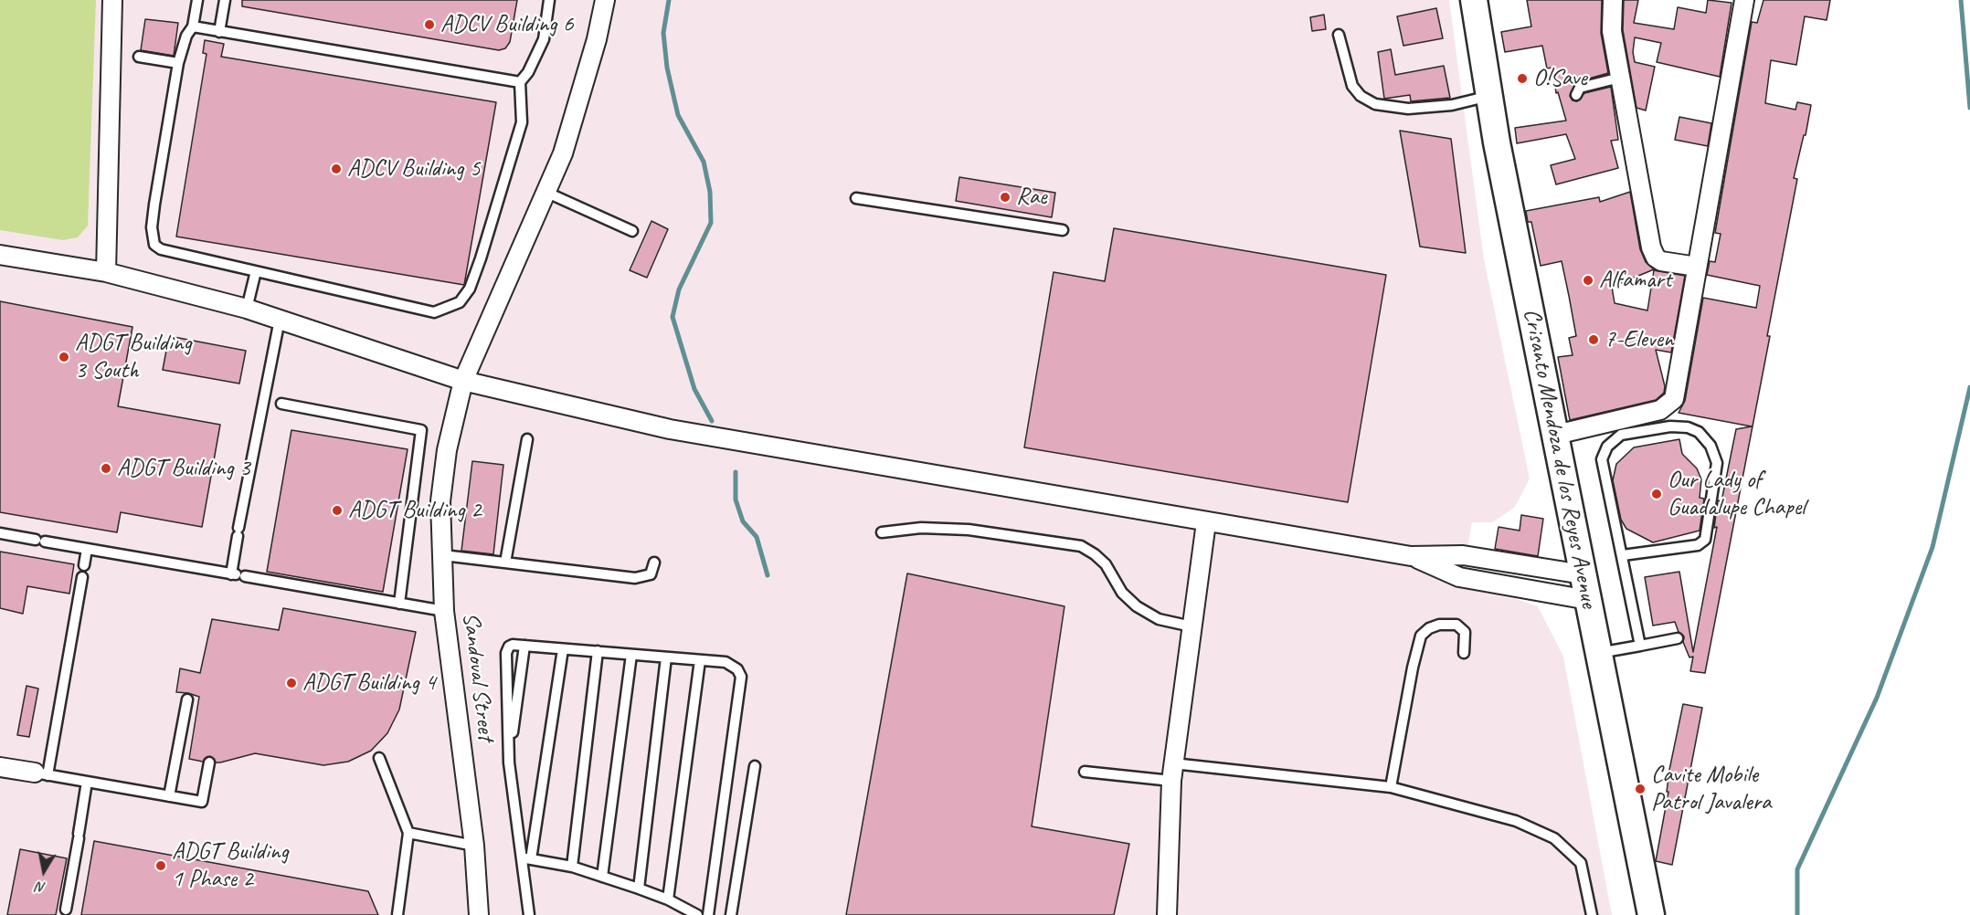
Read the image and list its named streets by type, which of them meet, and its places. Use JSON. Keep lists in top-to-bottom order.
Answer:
{
  "streets": {
    "main road": ["Crisanto Mendoza de los Reyes Avenue"],
    "street": ["Sandoval Street"]
  },
  "places": [
    "ADCV Building 6",
    "O!Save",
    "ADCV Building 5",
    "Rae",
    "Alfamart",
    "7-Eleven",
    "ADGT Building 3 South",
    "ADGT Building 3",
    "Our Lady of Guadalupe Chapel",
    "ADGT Building 2",
    "ADGT Building 4",
    "Cavite Mobile Patrol Javalera",
    "ADGT Building 1 Phase 2"
  ],
  "north": "bottom"
}
